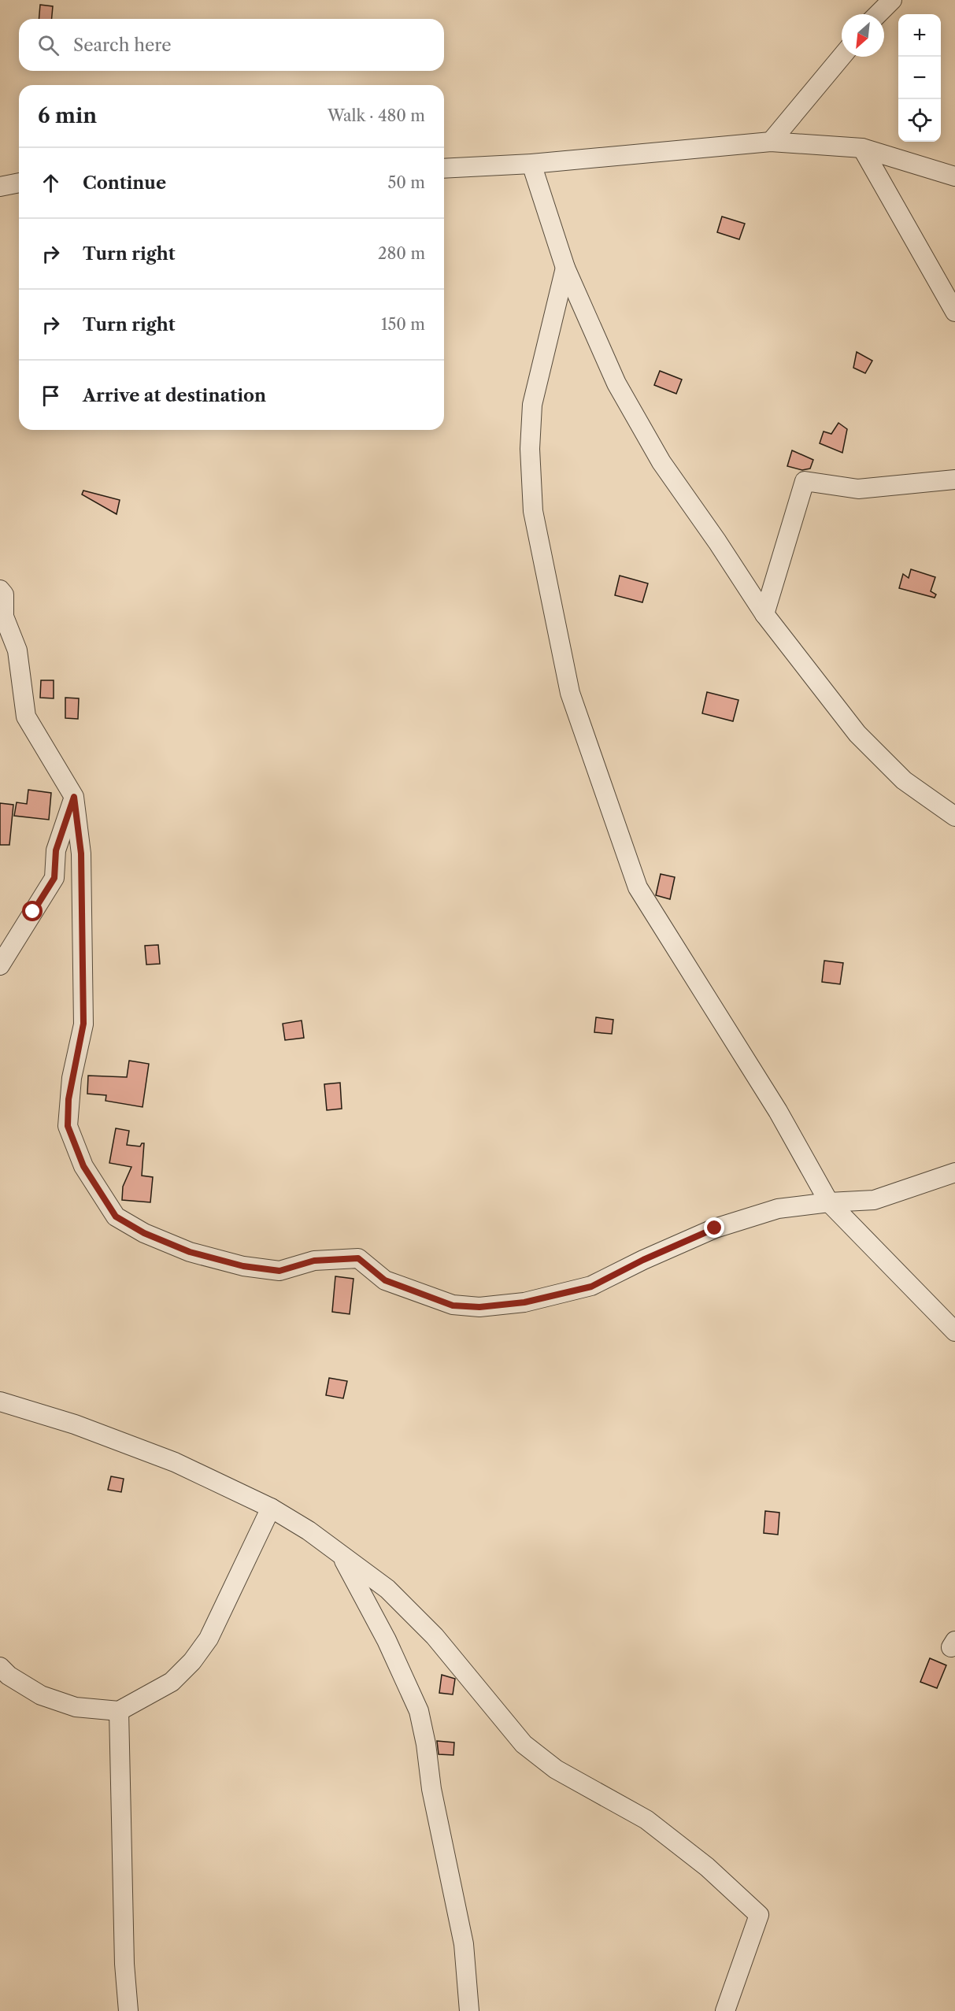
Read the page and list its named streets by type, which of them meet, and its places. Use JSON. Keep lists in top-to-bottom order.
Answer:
{
  "north": "bottom left",
  "page": {
    "map_buttons": ["+", "−"],
    "search": "Search here",
    "heading": ["6 min", "Walk · 480 m"],
    "list": [
      ["Continue", "50 m"],
      ["Turn right", "280 m"],
      ["Turn right", "150 m"],
      "Arrive at destination"
    ]
  }
}
